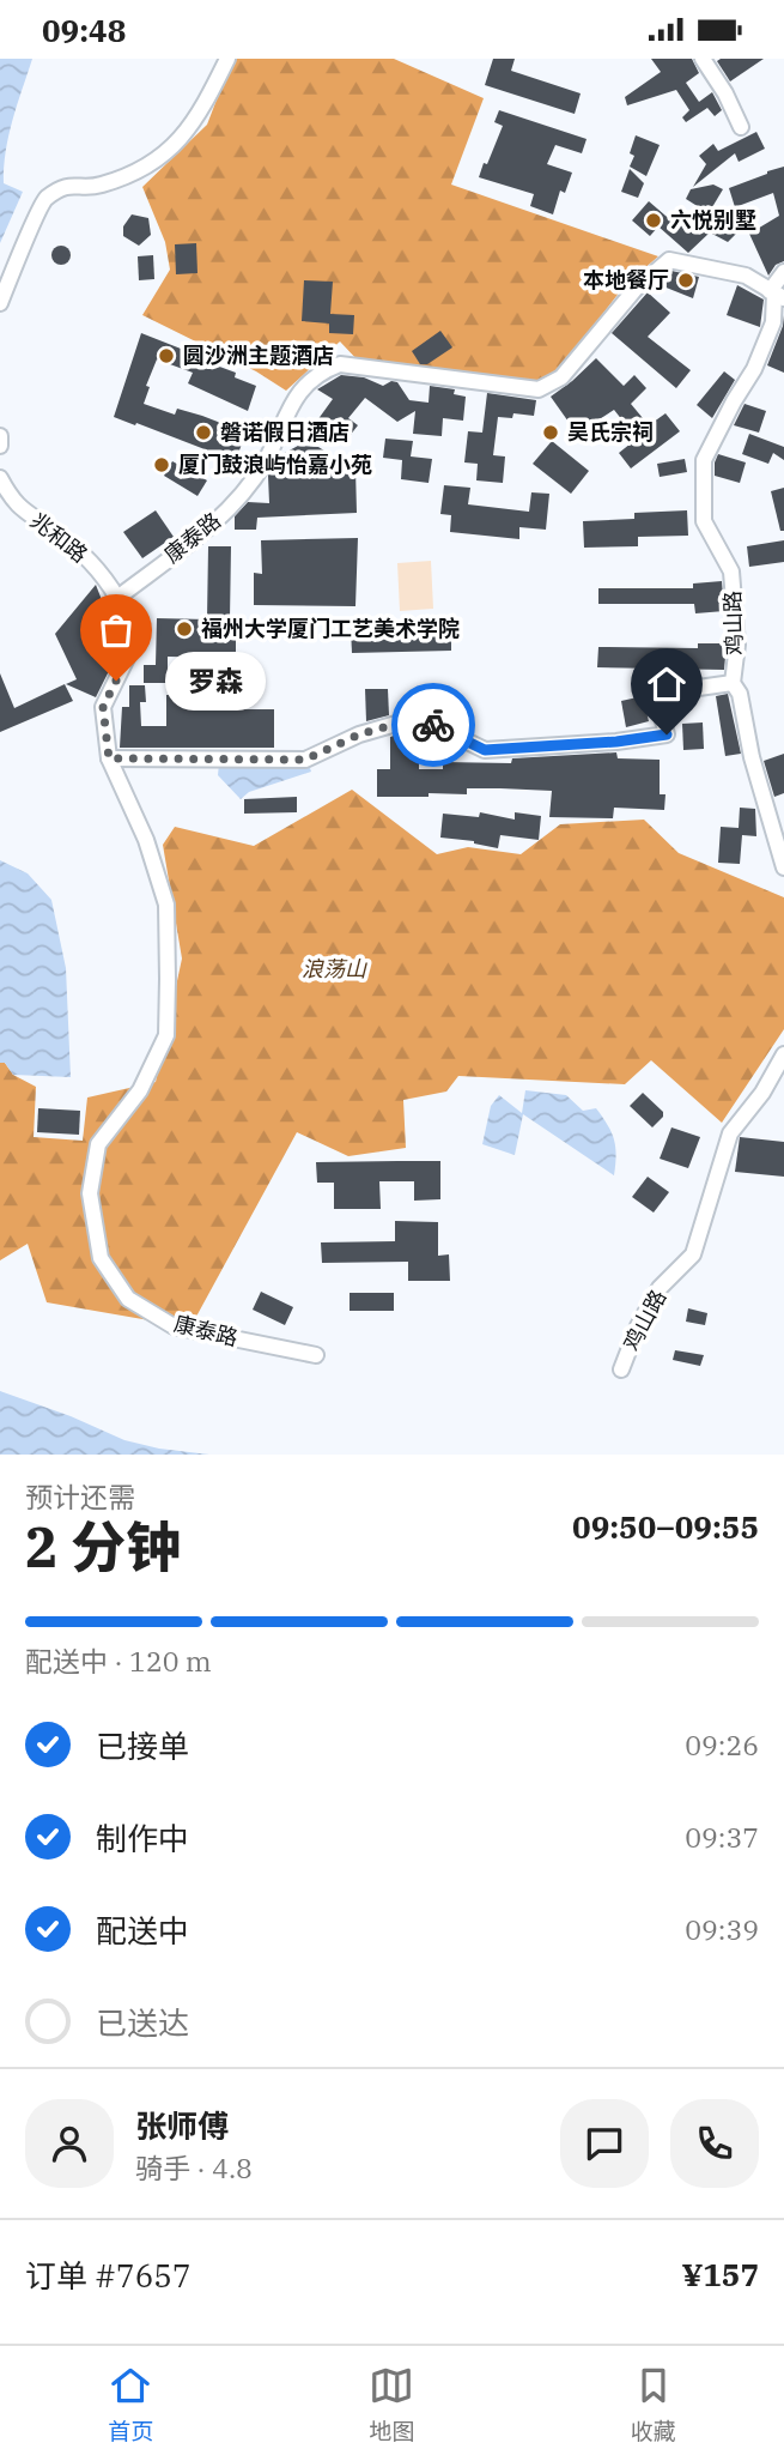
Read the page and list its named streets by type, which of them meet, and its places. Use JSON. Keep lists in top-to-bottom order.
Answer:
{
  "streets": {
    "street": ["兆和路", "康泰路", "鸡山路"]
  },
  "crossings": [
    ["兆和路", "康泰路"],
    ["康泰路", "鸡山路"]
  ],
  "parks": ["浪荡山"],
  "places": [
    "六悦别墅",
    "本地餐厅",
    "圆沙洲主题酒店",
    "磐诺假日酒店",
    "吴氏宗祠",
    "厦门鼓浪屿怡嘉小苑",
    "福州大学厦门工艺美术学院",
    "罗森"
  ],
  "page": {
    "status": "09:48",
    "bubble": "罗森",
    "heading": ["2 分钟", "预计还需", "09:50–09:55"],
    "panel": [
      "张师傅",
      "骑手 · 4.8",
      "订单 #7657",
      "¥157"
    ],
    "bar": "配送中 · 120 m",
    "list": [
      ["已接单", "09:26"],
      ["制作中", "09:37"],
      ["配送中", "09:39"],
      "已送达"
    ],
    "tabs": ["首页", "地图", "收藏"]
  }
}
